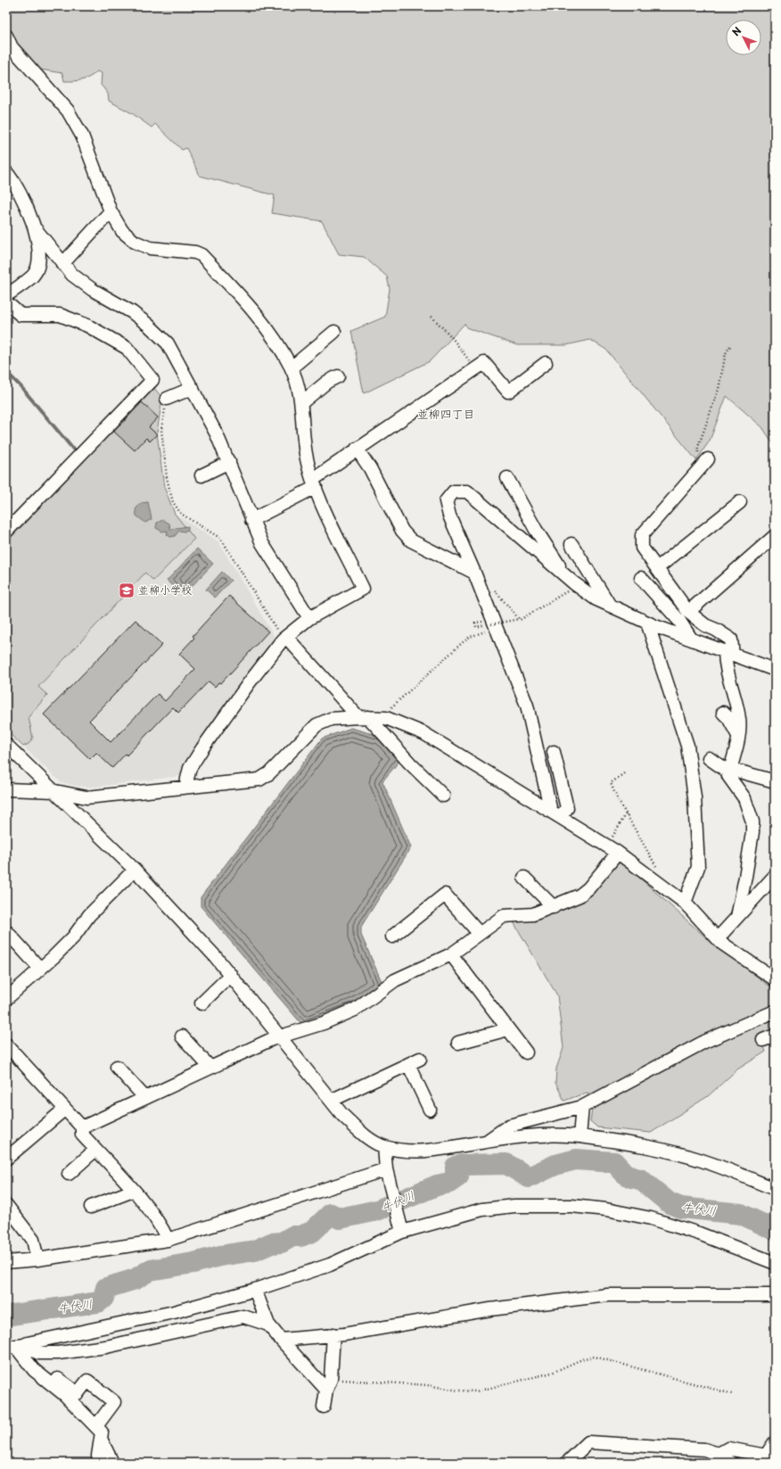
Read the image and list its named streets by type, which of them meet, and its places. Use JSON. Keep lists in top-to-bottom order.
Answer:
{
  "districts": ["並柳四丁目"],
  "water": ["牛伏川"],
  "places": {
    "school or university": ["並柳小学校"]
  },
  "north": "top left"
}
